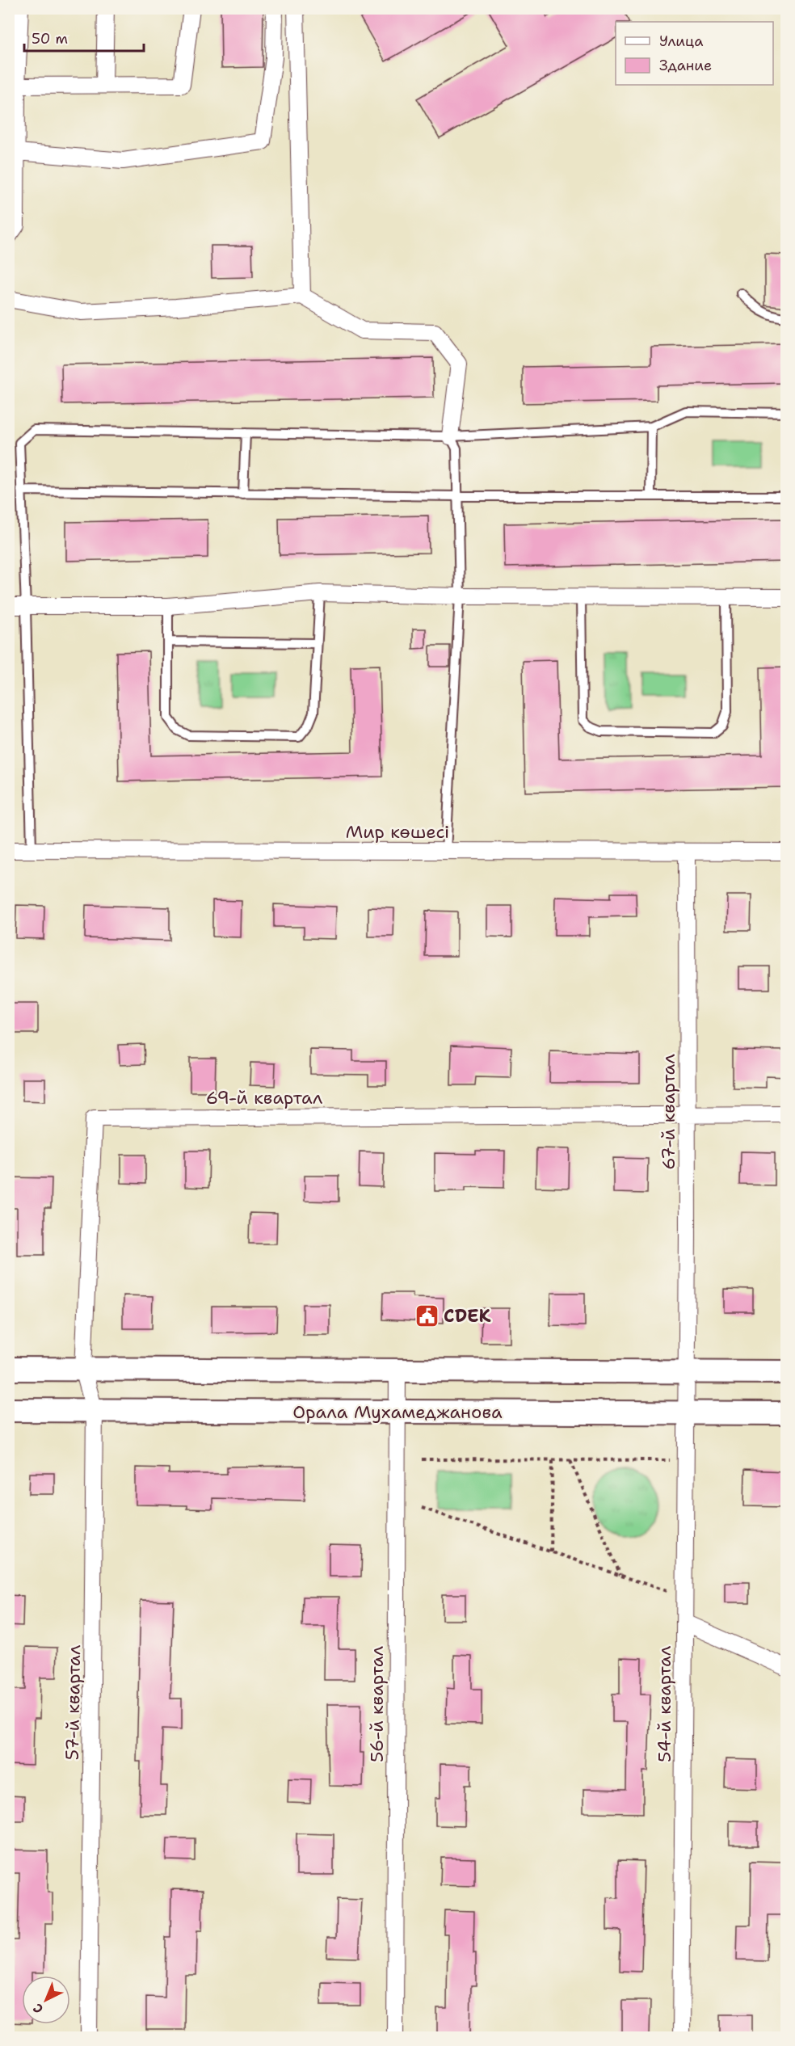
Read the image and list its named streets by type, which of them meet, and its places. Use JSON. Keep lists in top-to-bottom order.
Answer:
{
  "streets": {
    "street": [
      "Мир көшесі",
      "69-й квартал",
      "67-й квартал",
      "Орала Мухамеджанова",
      "57-й квартал",
      "56-й квартал",
      "54-й квартал"
    ]
  },
  "crossings": [
    ["Мир көшесі", "67-й квартал"],
    ["69-й квартал", "67-й квартал"],
    ["69-й квартал", "57-й квартал"],
    ["67-й квартал", "54-й квартал"],
    ["Орала Мухамеджанова", "57-й квартал"],
    ["Орала Мухамеджанова", "56-й квартал"],
    ["Орала Мухамеджанова", "54-й квартал"]
  ],
  "places": {
    "public building": ["CDEK"]
  },
  "legend": ["Улица", "Здание"],
  "scale_bar": "50 m",
  "north": "bottom left"
}
